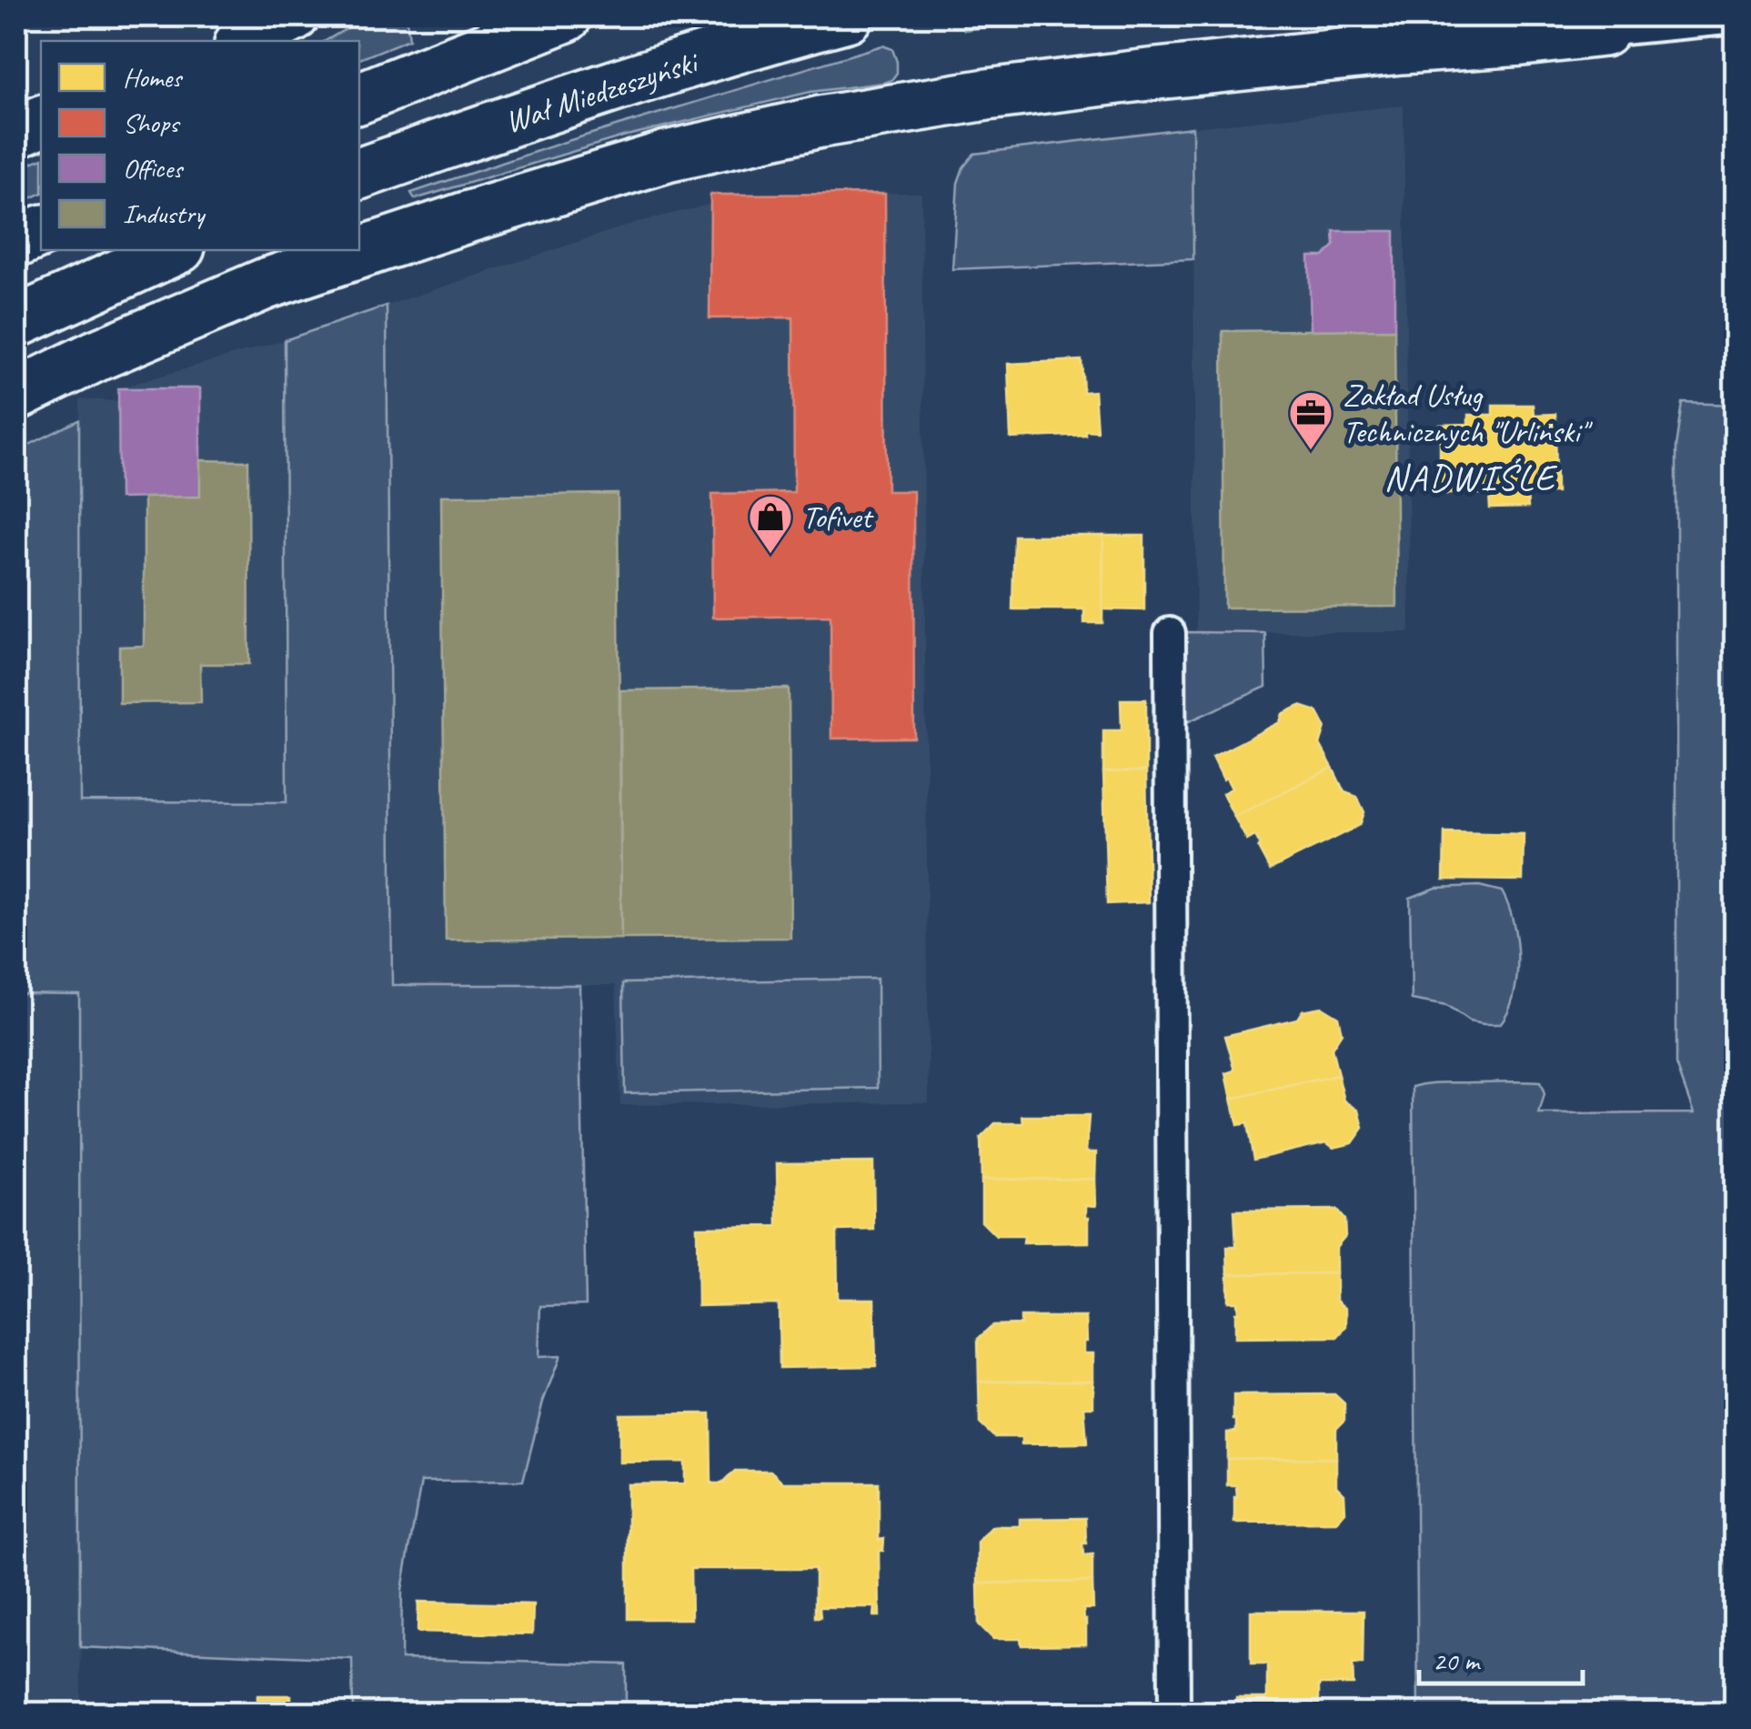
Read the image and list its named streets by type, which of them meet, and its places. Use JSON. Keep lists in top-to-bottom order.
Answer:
{
  "streets": {
    "street": ["Wał Miedzeszyński"]
  },
  "districts": ["NADWIŚLE"],
  "places": {
    "office": ["Zakład Usług Technicznych \"Urliński\""],
    "shop": ["Tofivet"]
  },
  "legend": [
    "Homes",
    "Shops",
    "Offices",
    "Industry"
  ],
  "scale_bar": "20 m"
}
